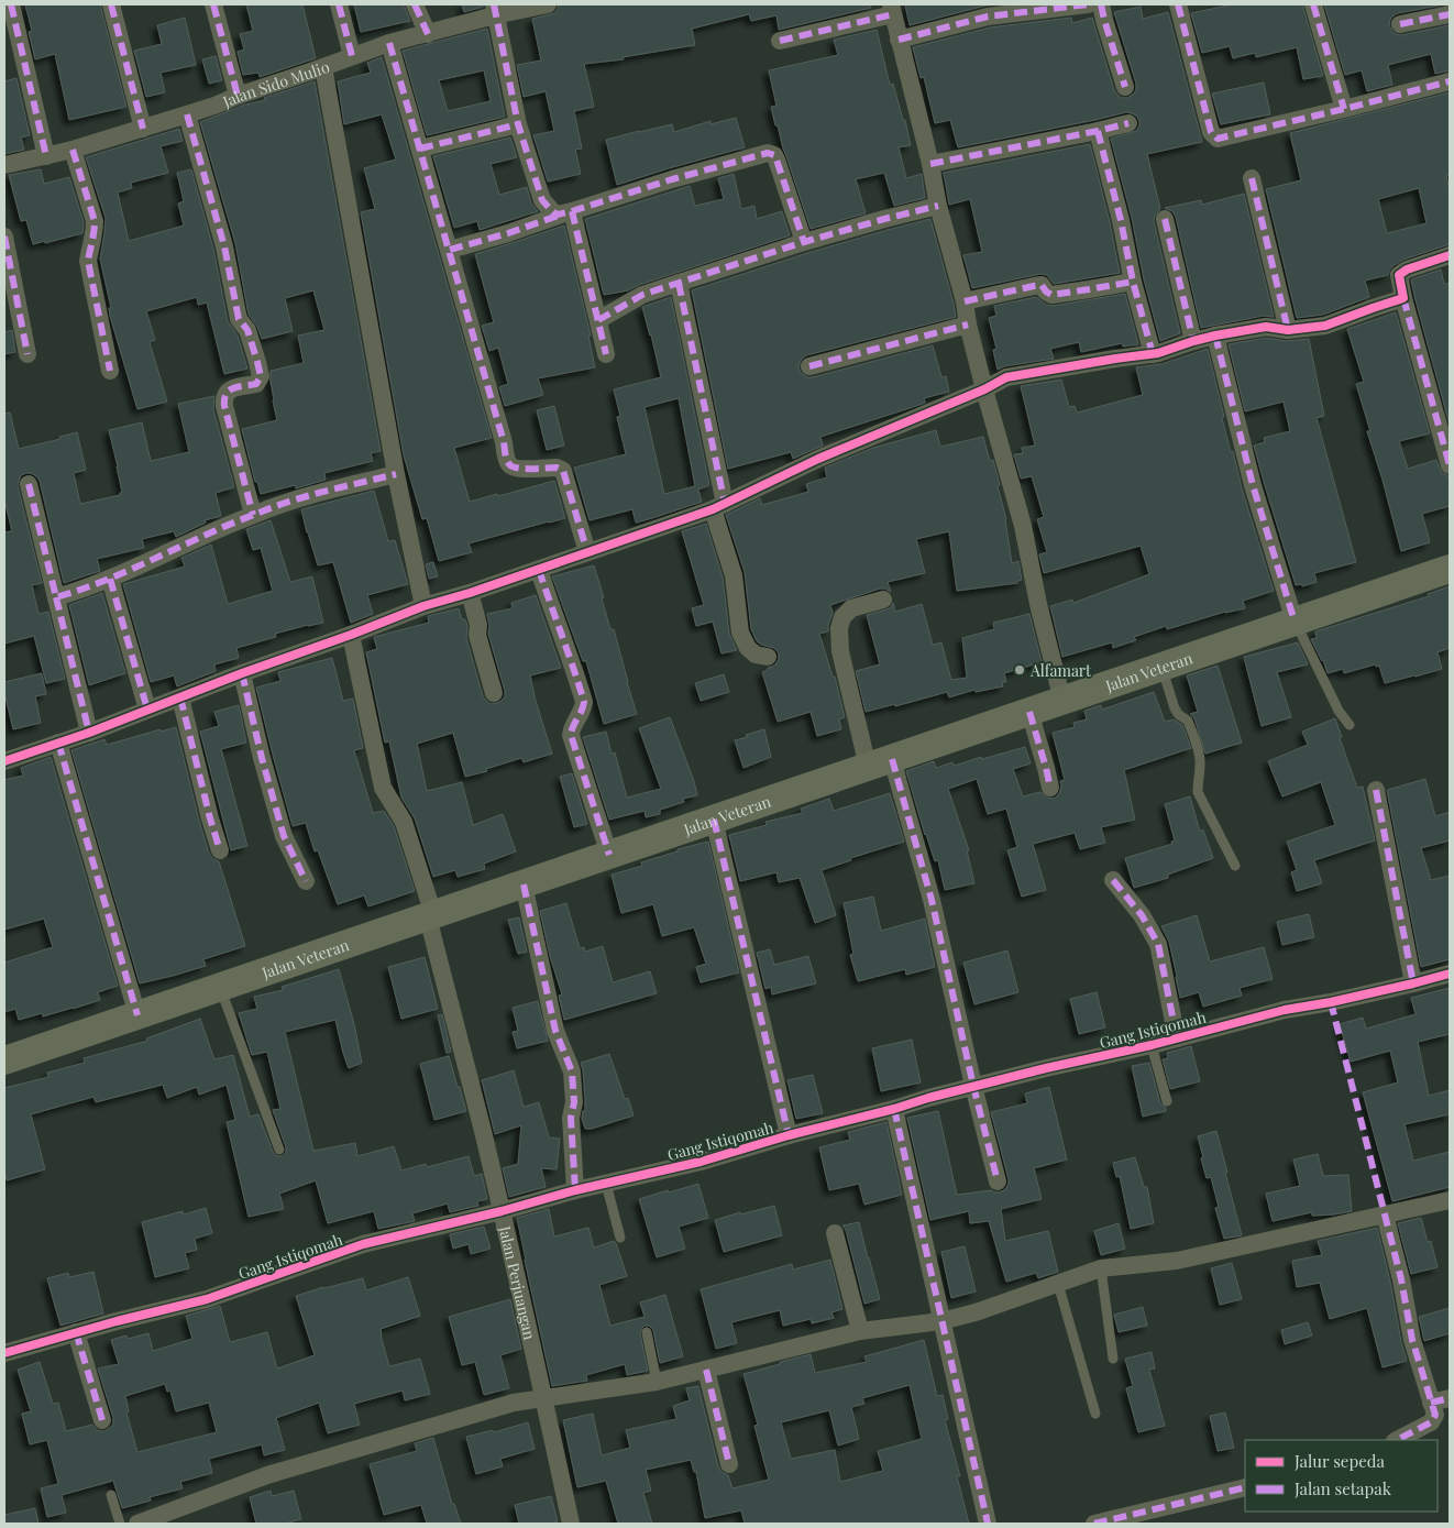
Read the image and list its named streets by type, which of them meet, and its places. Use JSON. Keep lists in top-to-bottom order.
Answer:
{
  "streets": {
    "main road": ["Jalan Veteran"],
    "street": ["Jalan Sido Mulio", "Gang Istiqomah", "Jalan Perjuangan"]
  },
  "crossings": [
    ["Jalan Veteran", "Jalan Perjuangan"],
    ["Gang Istiqomah", "Jalan Perjuangan"]
  ],
  "places": ["Alfamart"],
  "legend": ["Jalur sepeda", "Jalan setapak"]
}
